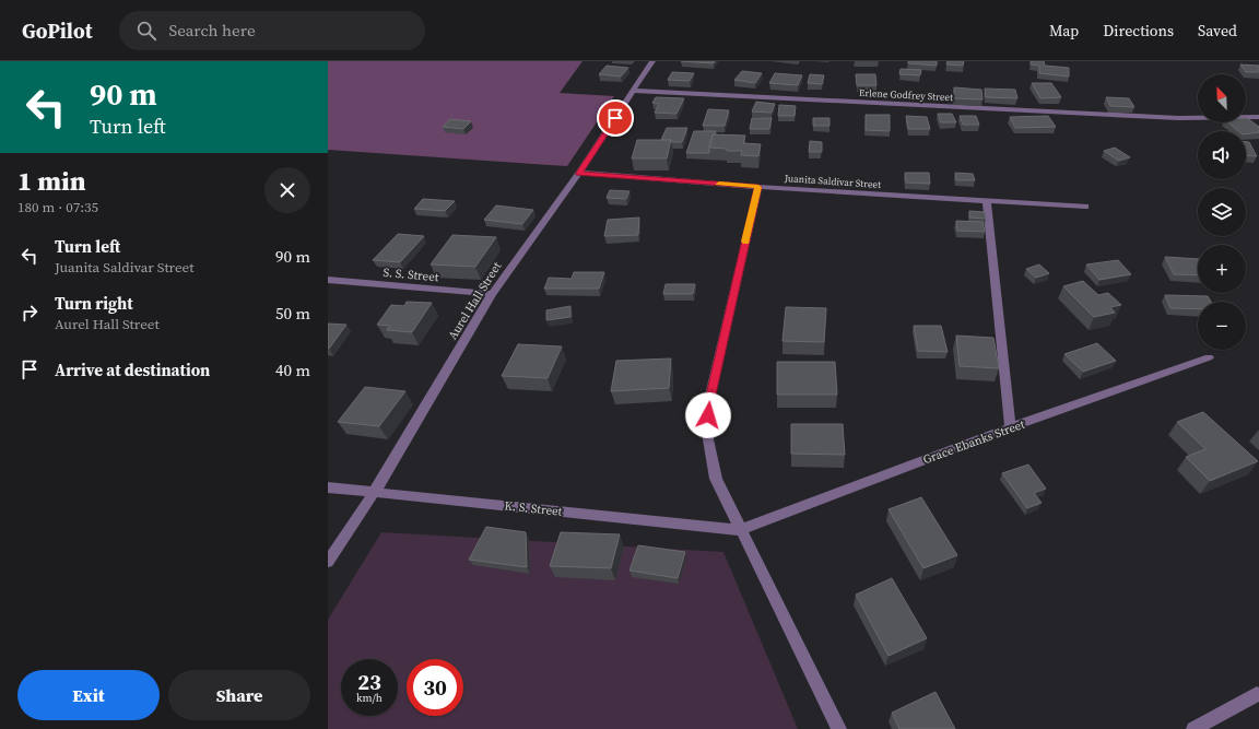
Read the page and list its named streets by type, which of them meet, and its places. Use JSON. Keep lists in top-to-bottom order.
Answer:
{
  "streets": {
    "street": [
      "Erlene Godfrey Street",
      "Juanita Saldivar Street",
      "S. S. Street",
      "Aurel Hall Street",
      "Grace Ebanks Street",
      "K. S. Street"
    ]
  },
  "crossings": [
    ["Erlene Godfrey Street", "Aurel Hall Street"],
    ["Juanita Saldivar Street", "Aurel Hall Street"],
    ["S. S. Street", "Aurel Hall Street"],
    ["Aurel Hall Street", "K. S. Street"],
    ["Grace Ebanks Street", "K. S. Street"]
  ],
  "north": "top left",
  "page": {
    "header": "GoPilot",
    "search": "Search here",
    "nav": ["Map", "Directions", "Saved"],
    "turn": ["90 m", "Turn left"],
    "map_buttons": ["+", "−"],
    "heading": ["1 min", "180 m · 07:35"],
    "list": [
      {
        "name": "Turn left",
        "note": "Juanita Saldivar Street",
        "value": "90 m"
      },
      {
        "name": "Turn right",
        "note": "Aurel Hall Street",
        "value": "50 m"
      },
      {
        "name": "Arrive at destination",
        "value": "40 m"
      }
    ],
    "speed": "23 km/h",
    "limit": "30",
    "buttons": ["Exit", "Share"]
  }
}
